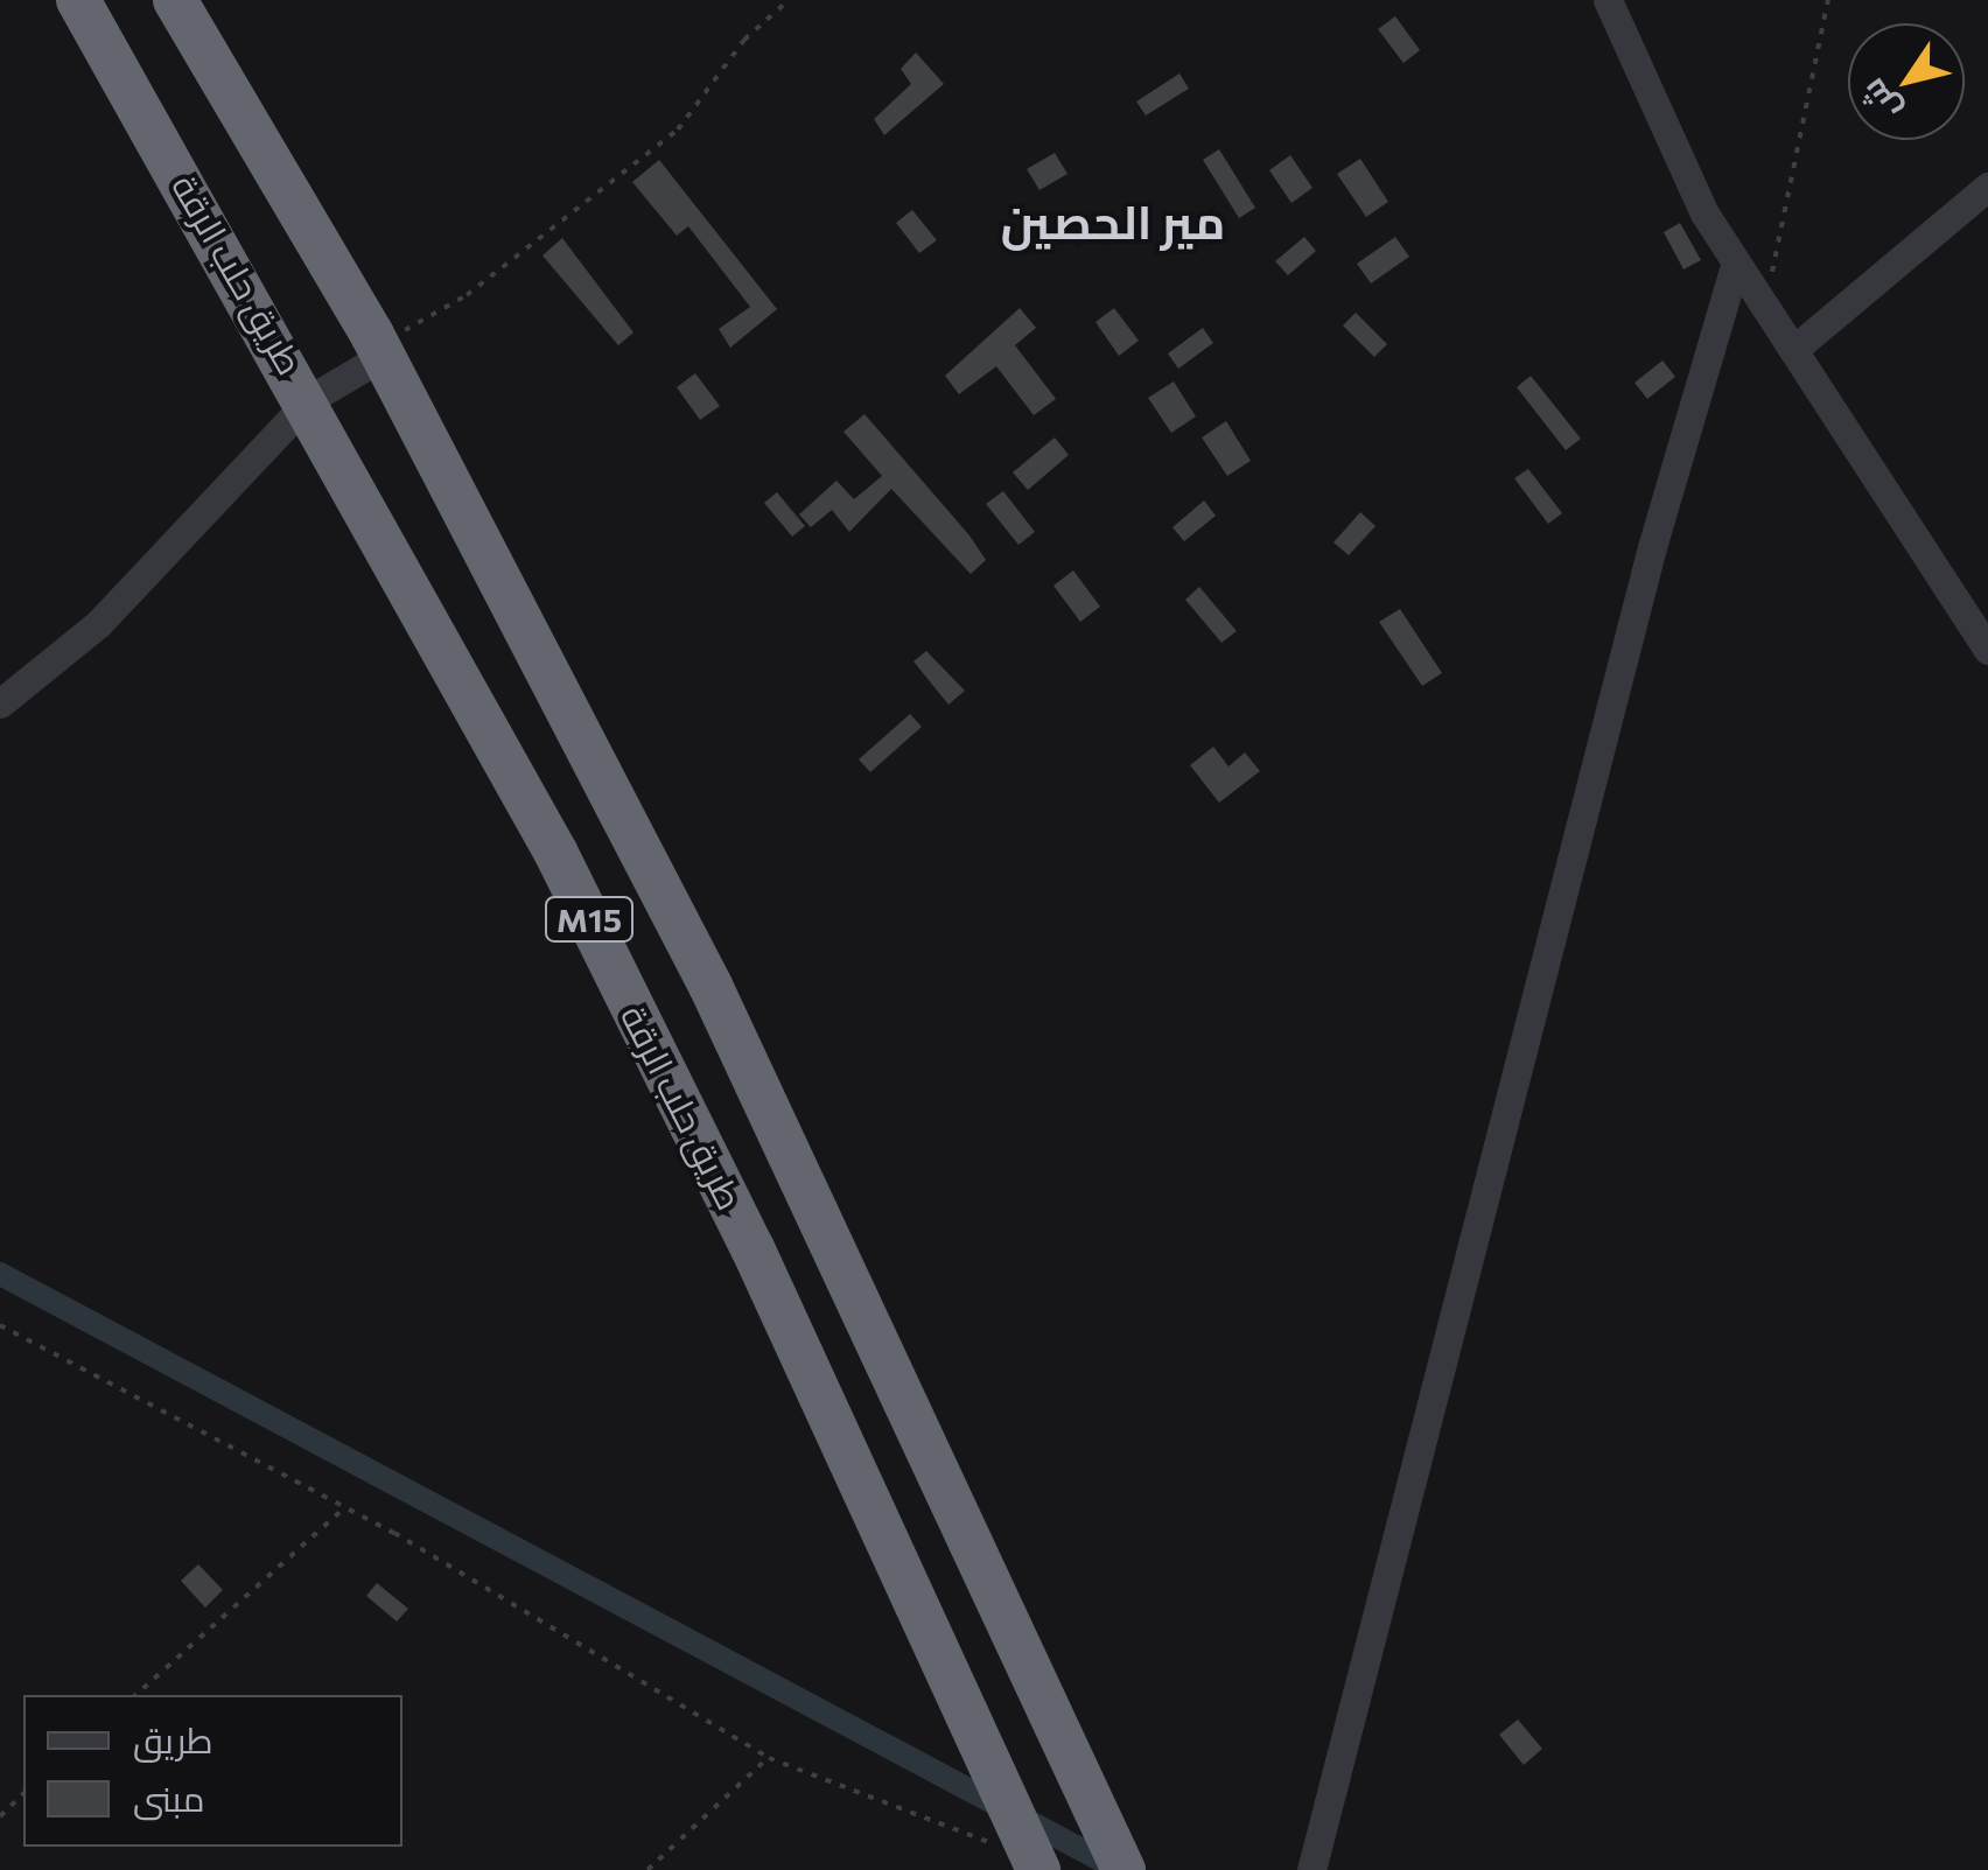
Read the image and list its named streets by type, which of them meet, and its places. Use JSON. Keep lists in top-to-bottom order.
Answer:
{
  "streets": {
    "highway": ["طريق حلب الرقة", "M15"]
  },
  "districts": ["مير الحصين"],
  "legend": ["طريق", "مبنى"],
  "north": "bottom left"
}
